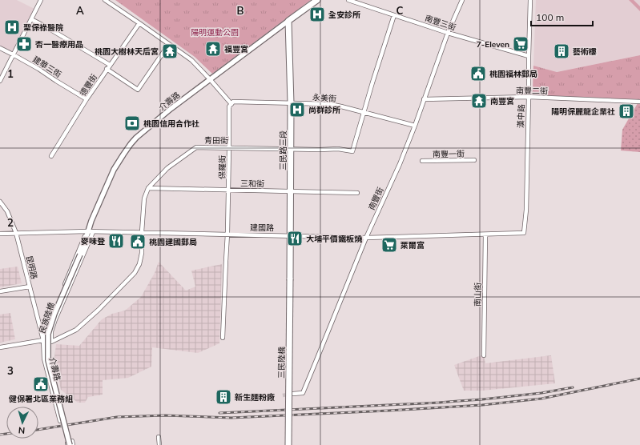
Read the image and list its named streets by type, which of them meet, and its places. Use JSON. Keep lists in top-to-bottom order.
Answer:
{
  "streets": {
    "main road": ["介壽路", "三民路三段", "三民陸橋"],
    "street": [
      "南豐三街",
      "建華三街",
      "德豐街",
      "南豐二街",
      "永美街",
      "漢中路",
      "青田街",
      "南豐一街",
      "保羅街",
      "三和街",
      "南豐街",
      "建國路",
      "昆明路",
      "南山街",
      "民族陸橋"
    ]
  },
  "crossings": [
    ["南豐三街", "漢中路"],
    ["南豐三街", "青田街"],
    ["南豐三街", "南豐街"],
    ["建華三街", "德豐街"],
    ["南豐二街", "漢中路"],
    ["南豐二街", "南豐街"],
    ["永美街", "青田街"],
    ["永美街", "三民路三段"],
    ["永美街", "保羅街"],
    ["永美街", "南豐街"],
    ["介壽路", "青田街"],
    ["介壽路", "三民路三段"],
    ["介壽路", "建國路"],
    ["介壽路", "昆明路"],
    ["介壽路", "民族陸橋"],
    ["漢中路", "建國路"],
    ["青田街", "三民路三段"],
    ["青田街", "保羅街"],
    ["青田街", "三和街"],
    ["青田街", "建國路"],
    ["三民路三段", "三和街"],
    ["三民路三段", "建國路"],
    ["三民路三段", "三民陸橋"],
    ["保羅街", "三和街"],
    ["保羅街", "建國路"],
    ["南豐街", "建國路"],
    ["建國路", "昆明路"],
    ["建國路", "南山街"]
  ],
  "parks": ["陽明運動公園"],
  "places": {
    "hospital": ["全安診所", "聖保祿醫院", "尚群診所"],
    "pharmacy": ["杏一醫療用品"],
    "supermarket": ["7-Eleven", "萊爾富"],
    "temple": ["福豐宮", "桃園大樹林天后宮", "南豐宮"],
    "building": ["藝術樓", "陽明保麗龍企業社", "新生麵粉廠"],
    "public building": ["桃園福林郵局", "桃園建國郵局", "健保署北區業務組"],
    "bank": ["桃園信用合作社"],
    "restaurant": ["大埔平價鐵板燒", "麥味登"]
  },
  "scale_bar": "100 m",
  "north": "bottom",
  "grid": {
    "columns": ["A", "B", "C"],
    "rows": ["1", "2", "3"]
  }
}
